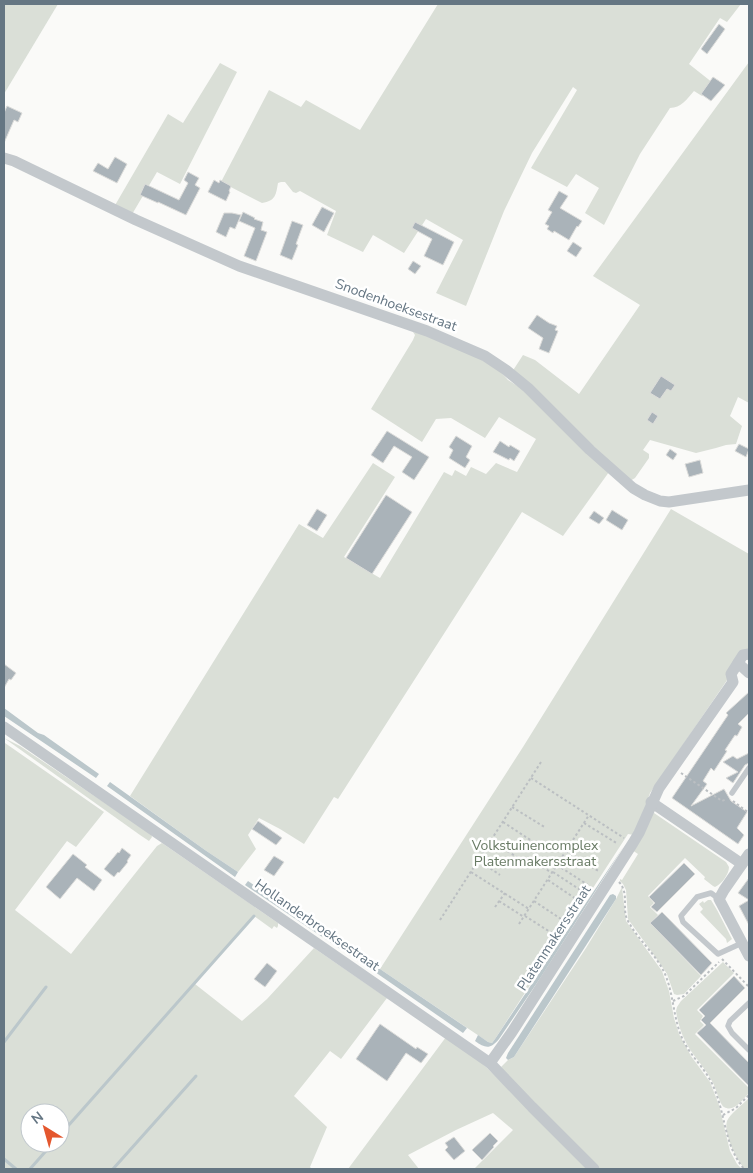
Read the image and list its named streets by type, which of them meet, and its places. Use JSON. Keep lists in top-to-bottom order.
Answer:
{
  "streets": {
    "street": ["Snodenhoeksestraat", "Hollanderbroeksestraat", "Platenmakersstraat"]
  },
  "crossings": [
    ["Hollanderbroeksestraat", "Platenmakersstraat"]
  ],
  "parks": ["Volkstuinencomplex Platenmakersstraat"],
  "north": "top left"
}
